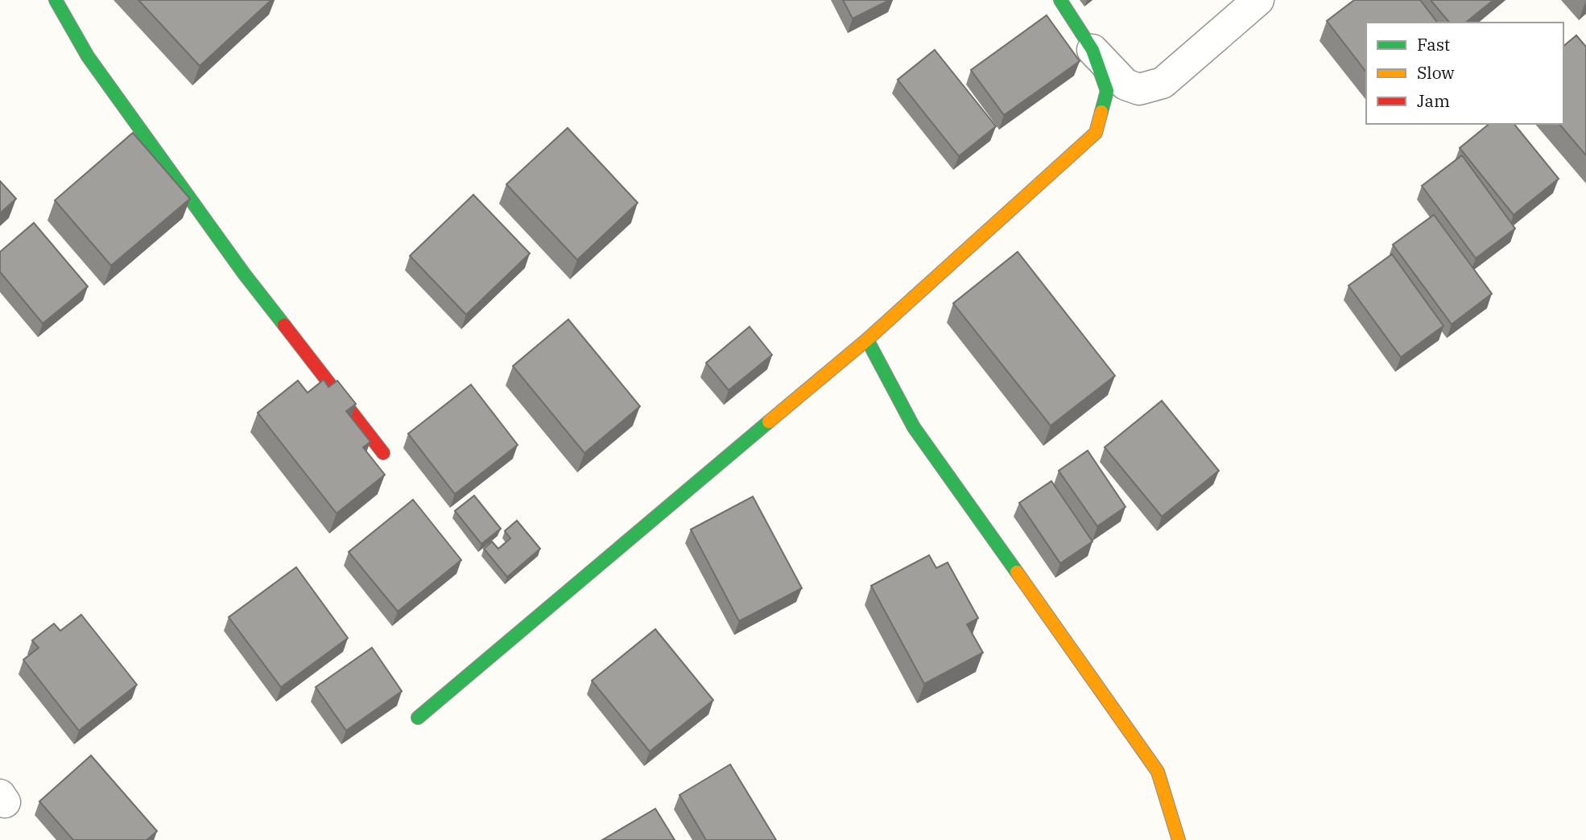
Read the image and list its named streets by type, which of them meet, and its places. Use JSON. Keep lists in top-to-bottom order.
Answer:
{
  "legend": ["Fast", "Slow", "Jam"]
}
